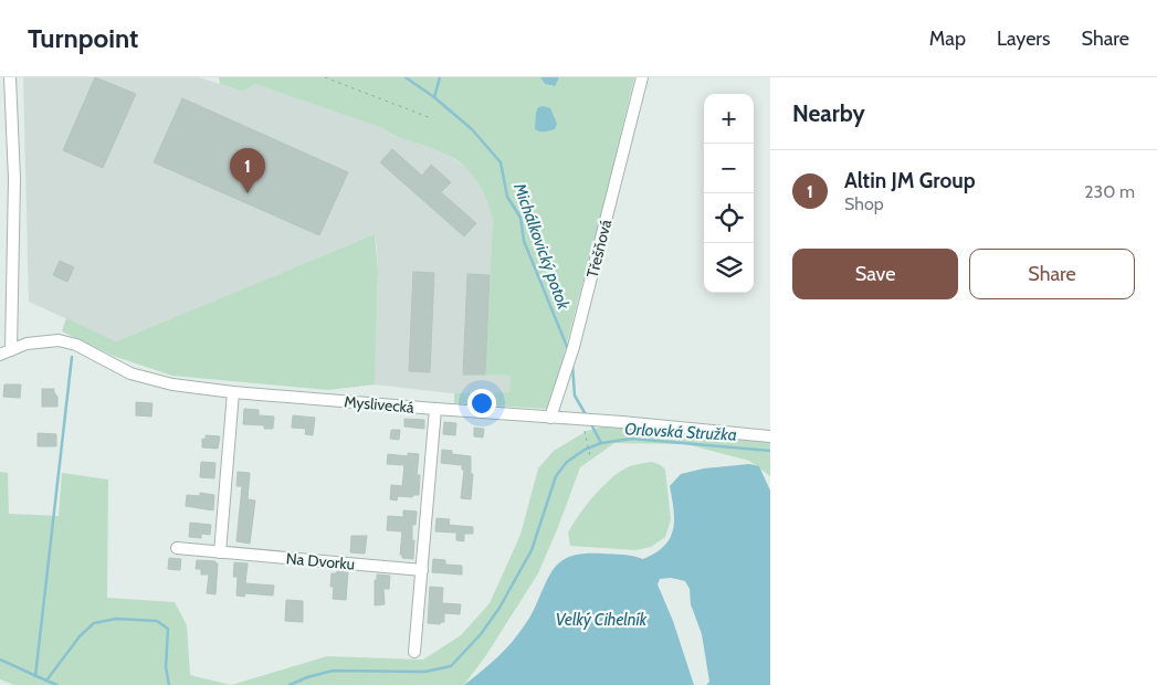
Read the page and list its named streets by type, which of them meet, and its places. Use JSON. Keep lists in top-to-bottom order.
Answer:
{
  "streets": {
    "street": ["Třešňová", "Myslivecká", "Na Dvorku"]
  },
  "crossings": [
    ["Třešňová", "Myslivecká"]
  ],
  "water": ["Michálkovický potok", "Orlovská Stružka", "Velký Cihelník"],
  "page": {
    "header": "Turnpoint",
    "nav": ["Map", "Layers", "Share"],
    "heading": "Nearby",
    "map_buttons": ["+", "−"],
    "pins": "1",
    "list": [
      {
        "mark": "1",
        "name": "Altin JM Group",
        "note": "Shop",
        "value": "230 m"
      }
    ],
    "buttons": ["Save", "Share"]
  }
}
